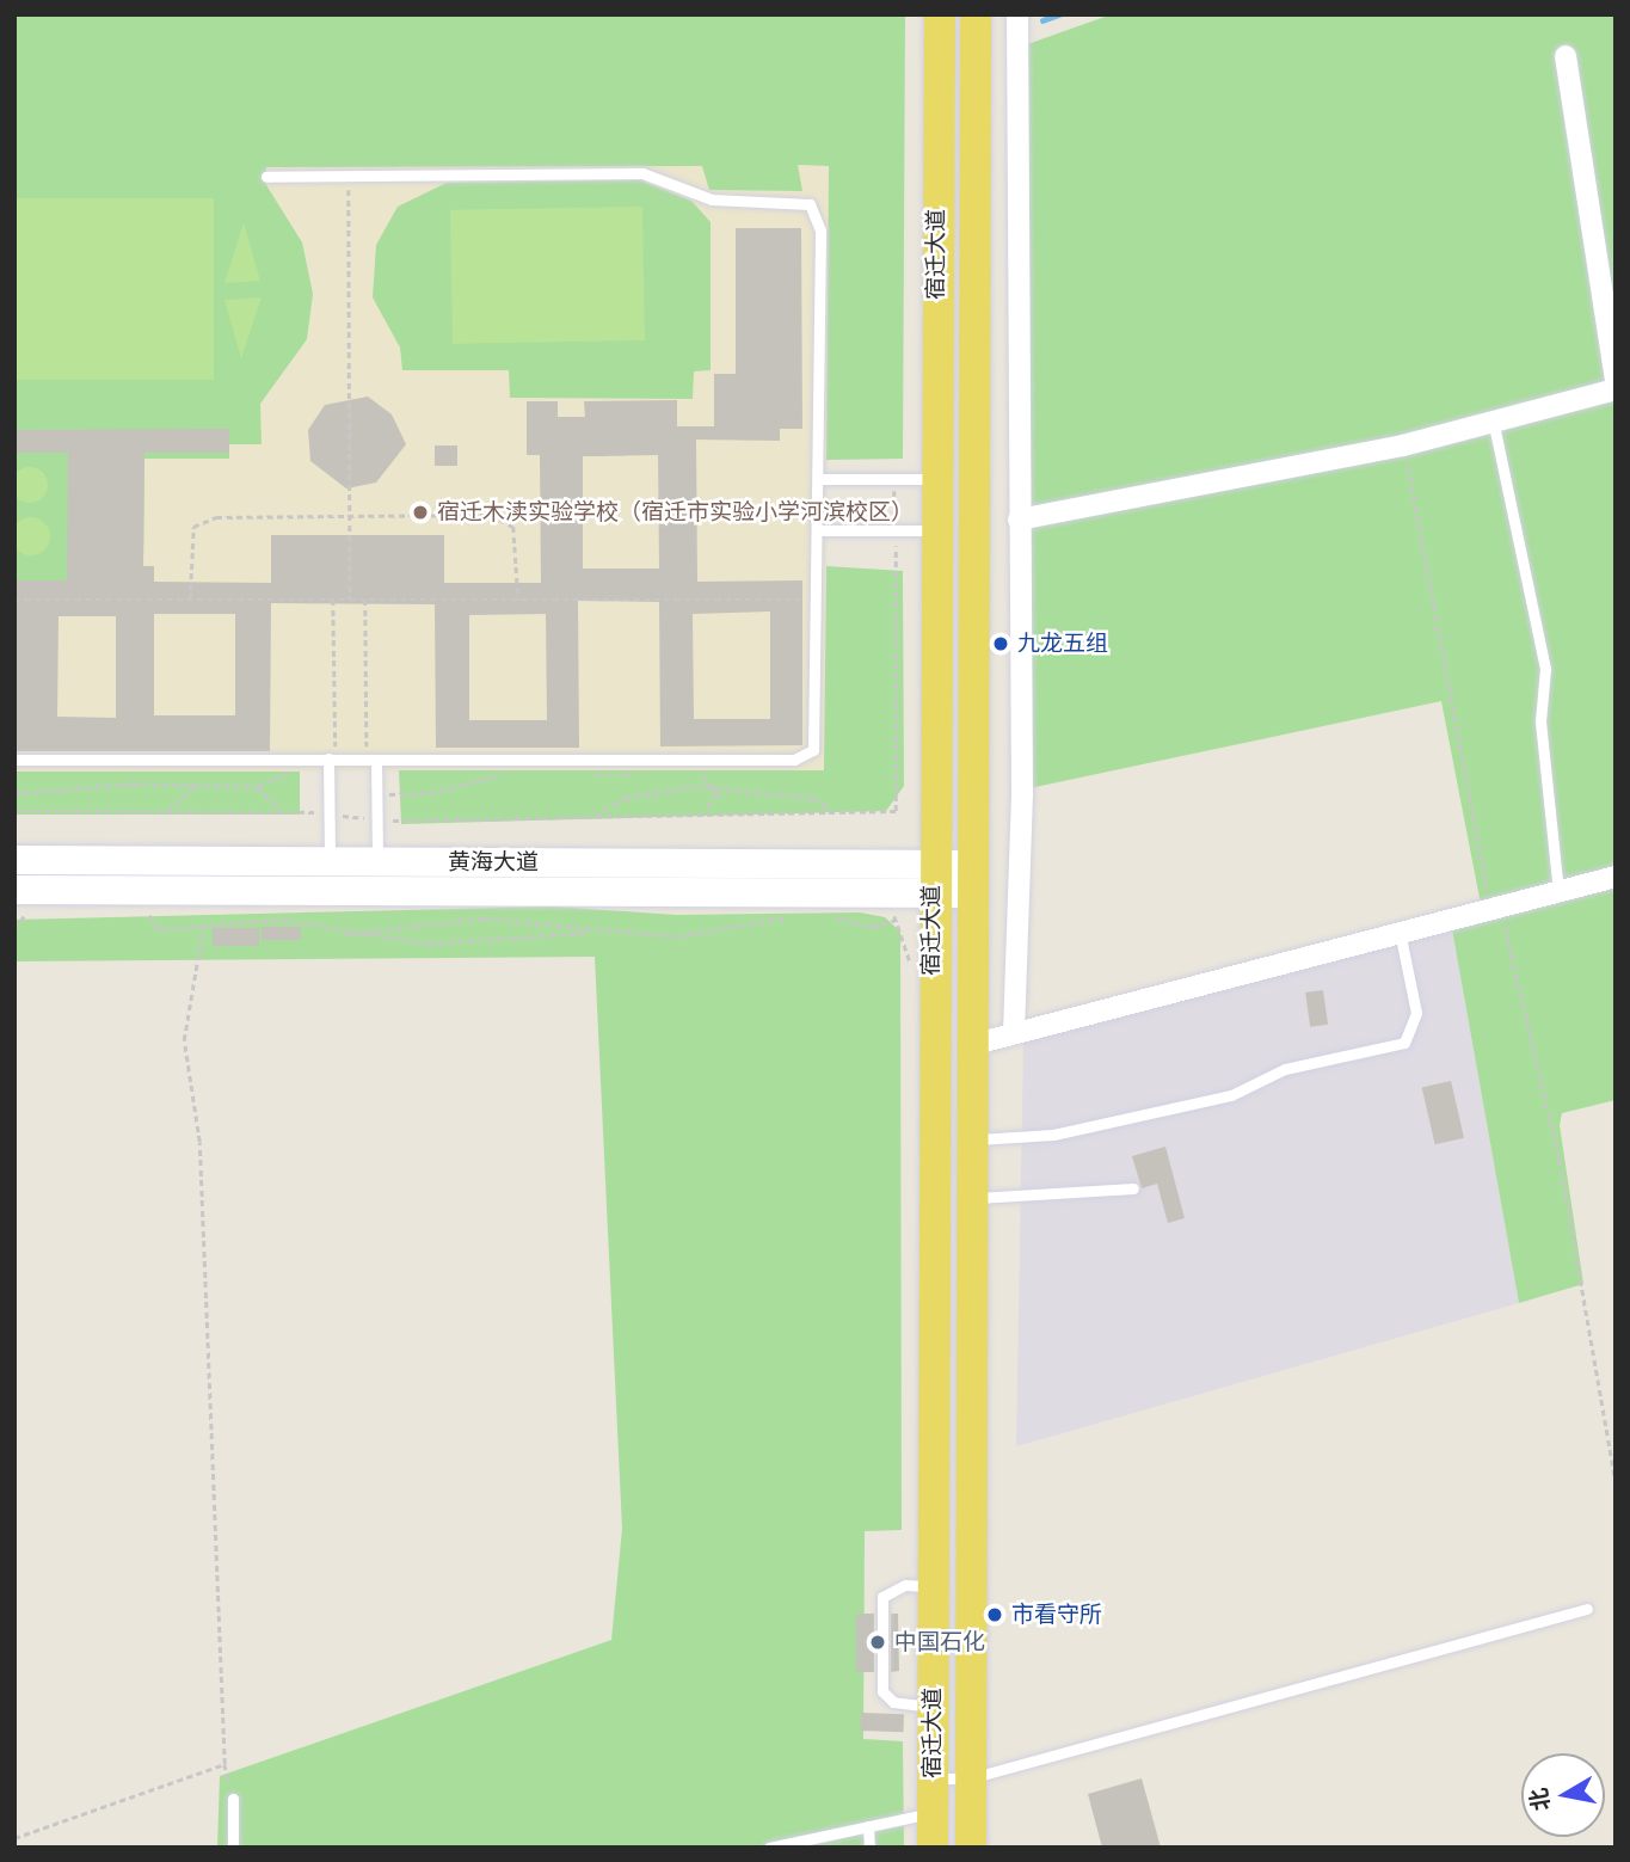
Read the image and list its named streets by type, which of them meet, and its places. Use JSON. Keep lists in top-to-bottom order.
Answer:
{
  "streets": {
    "main road": ["宿迁大道", "黄海大道"]
  },
  "crossings": [
    ["宿迁大道", "黄海大道"]
  ],
  "places": [
    "宿迁木渎实验学校（宿迁市实验小学河滨校区）",
    "九龙五组",
    "市看守所",
    "中国石化"
  ],
  "north": "left"
}
